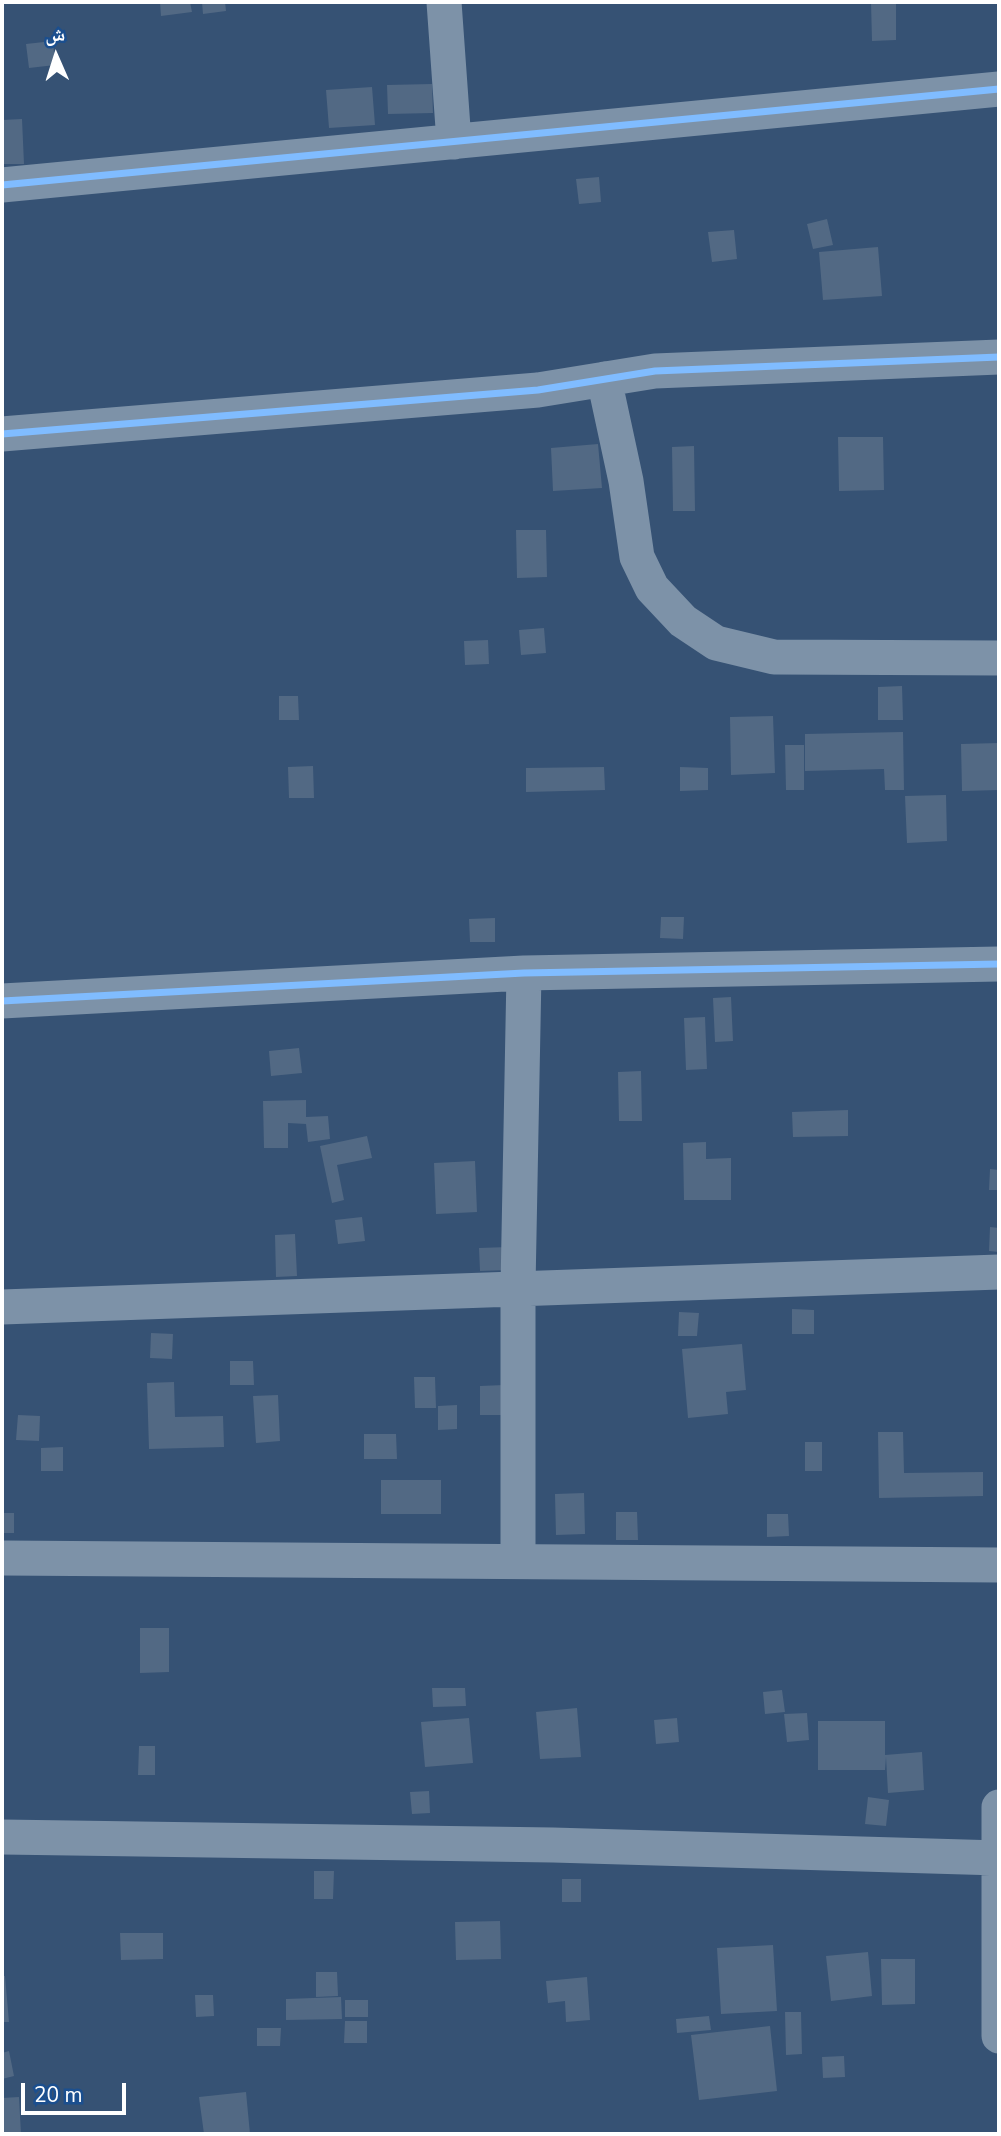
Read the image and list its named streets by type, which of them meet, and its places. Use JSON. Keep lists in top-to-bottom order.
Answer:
{
  "scale_bar": "20 m",
  "north": "top"
}
